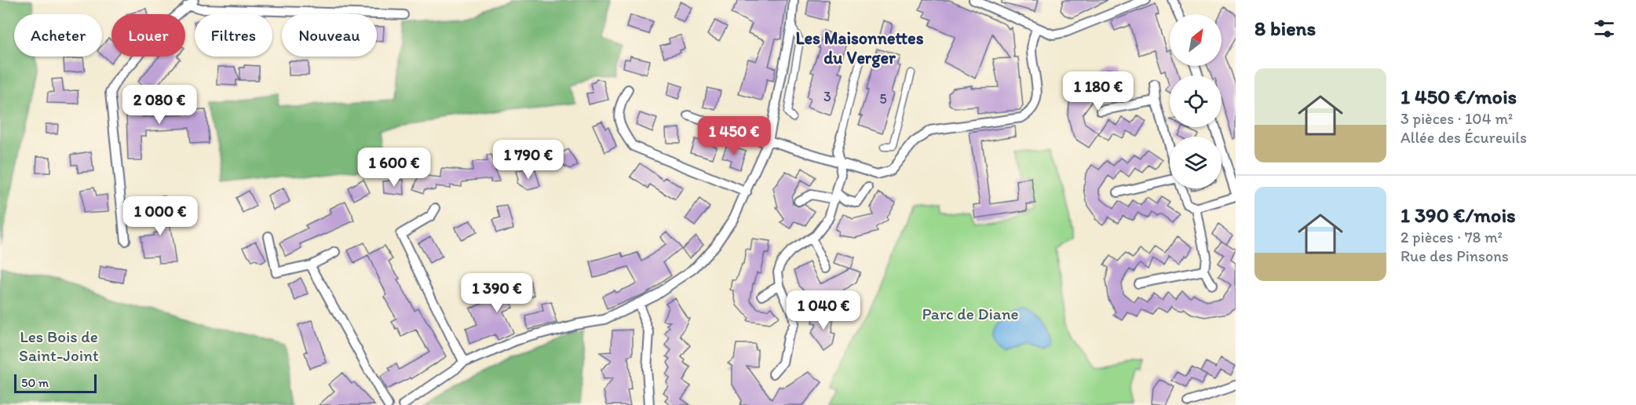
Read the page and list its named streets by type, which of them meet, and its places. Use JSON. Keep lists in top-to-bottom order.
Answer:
{
  "districts": ["Les Maisonnettes du Verger"],
  "parks": ["Parc de Diane", "Les Bois de Saint-Joint"],
  "house_numbers": ["3", "5"],
  "scale_bar": "50 m",
  "north": "top right",
  "page": {
    "heading": "8 biens",
    "chip": [
      "Acheter",
      "Louer",
      "Filtres",
      "Nouveau"
    ],
    "list": [
      {
        "name": "1 450 €/mois",
        "note": "3 pièces · 104 m² · Allée des Écureuils"
      },
      {
        "name": "1 390 €/mois",
        "note": "2 pièces · 78 m² · Rue des Pinsons"
      }
    ],
    "price": [
      "1 180 €",
      "2 080 €",
      "1 450 €",
      "1 790 €",
      "1 600 €",
      "1 000 €",
      "1 390 €",
      "1 040 €"
    ],
    "scale": "50 m"
  }
}
